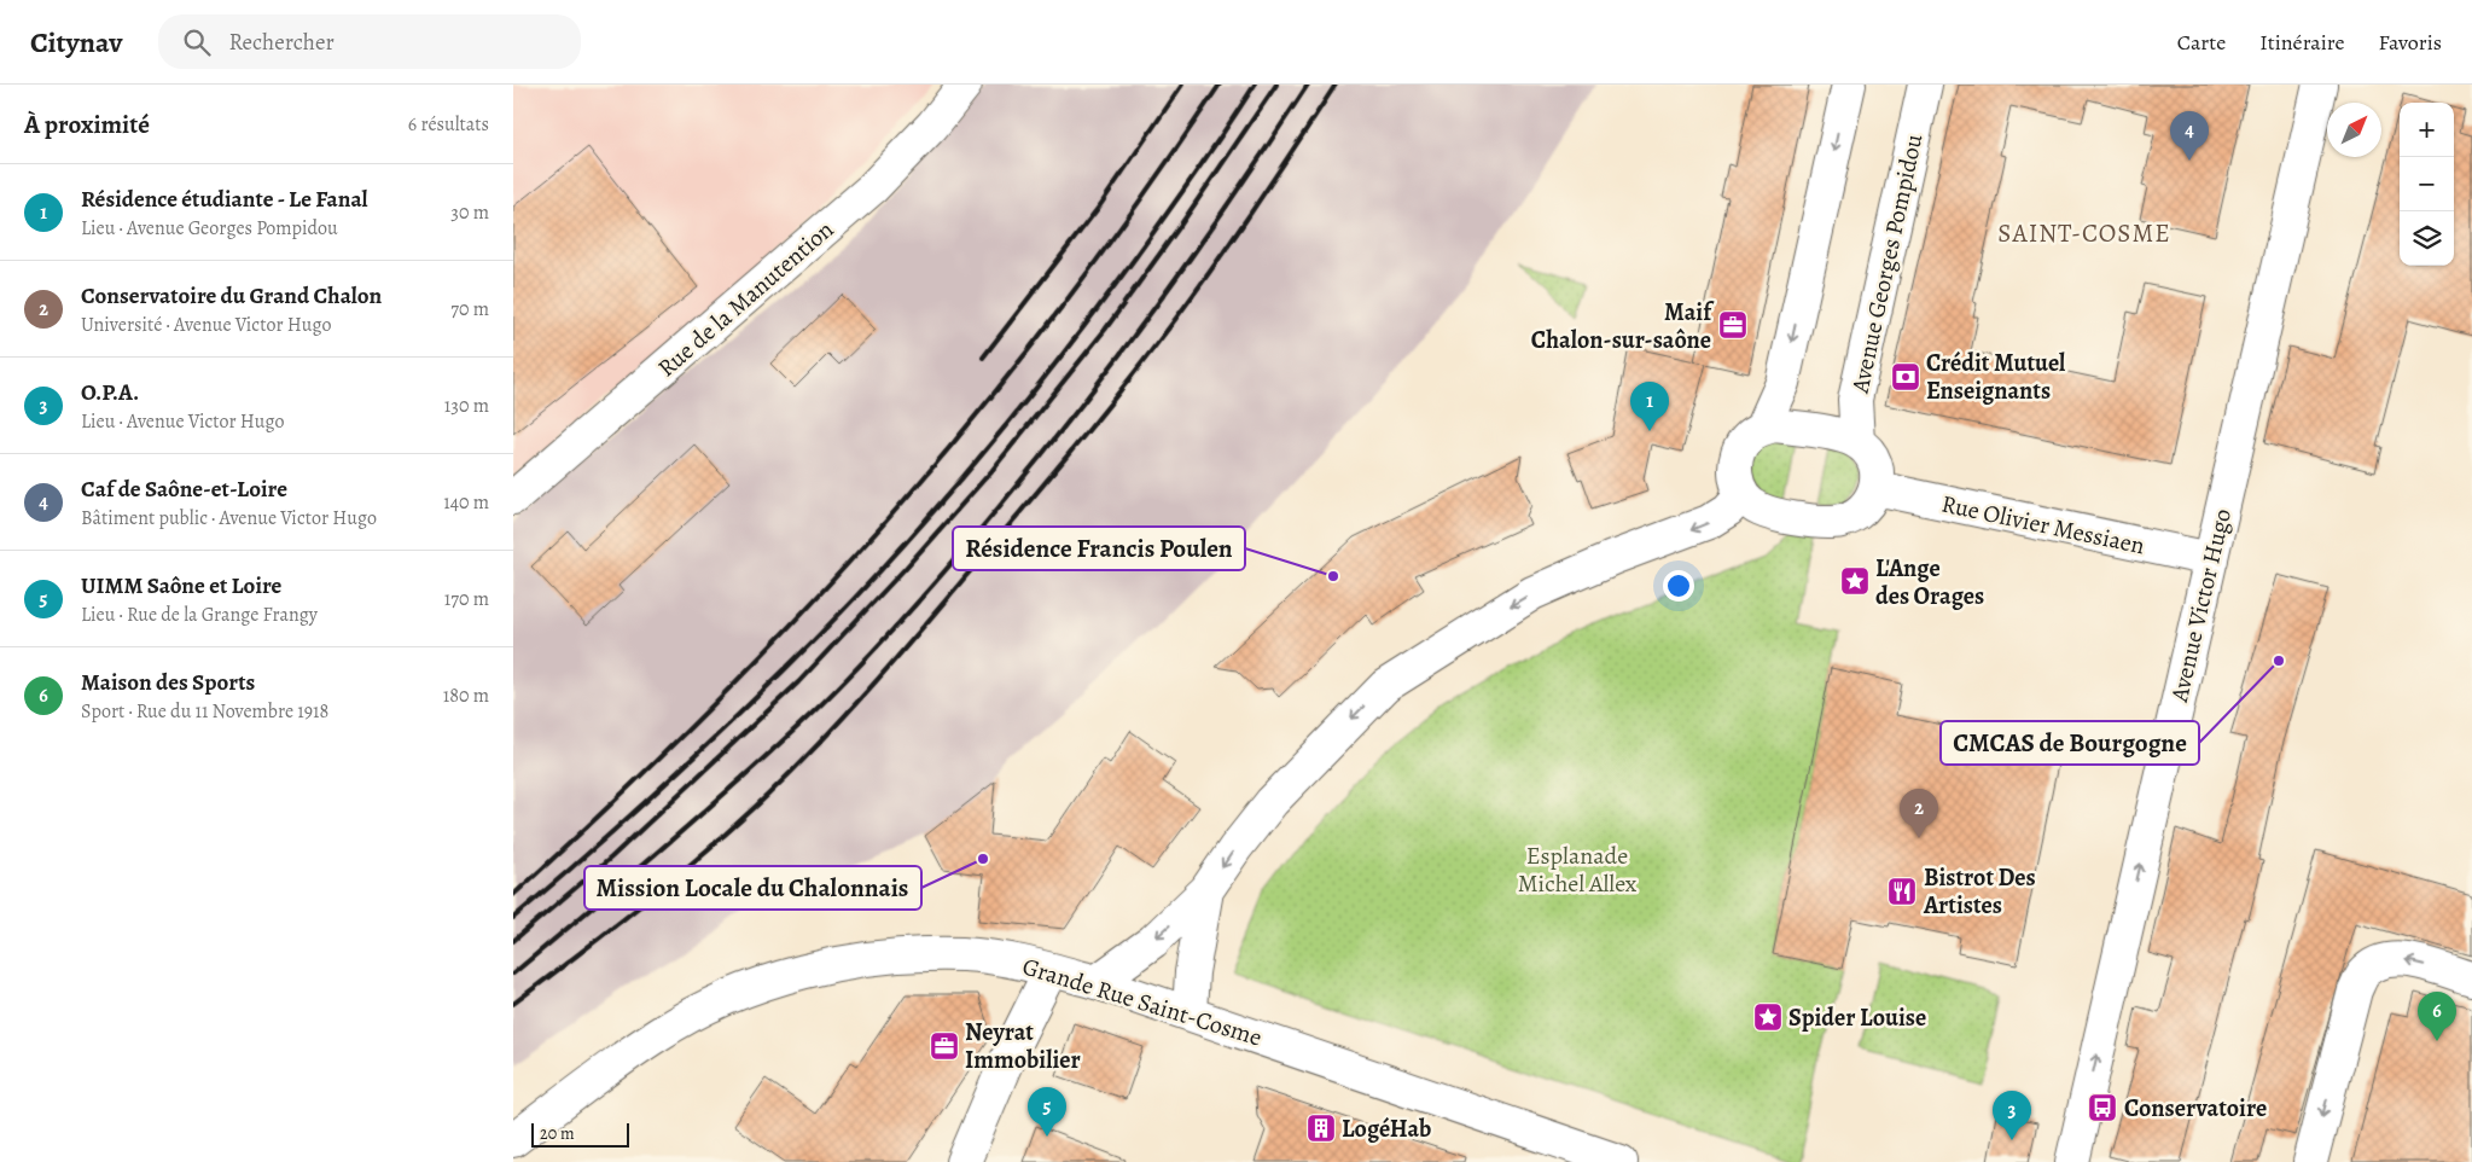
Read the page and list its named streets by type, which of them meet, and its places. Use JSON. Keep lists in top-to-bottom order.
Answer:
{
  "streets": {
    "street": [
      "Avenue Georges Pompidou",
      "Rue de la Manutention",
      "Rue Olivier Messiaen",
      "Avenue Victor Hugo",
      "Grande Rue Saint-Cosme"
    ]
  },
  "crossings": [
    ["Avenue Georges Pompidou", "Rue Olivier Messiaen"],
    ["Rue Olivier Messiaen", "Avenue Victor Hugo"]
  ],
  "one_way": ["Avenue Victor Hugo"],
  "districts": ["SAINT-COSME"],
  "parks": ["Esplanade Michel Allex"],
  "places": {
    "office": ["Maif Chalon-sur-saône", "Neyrat Immobilier"],
    "bank": ["Crédit Mutuel Enseignants"],
    "other": ["Résidence Francis Poulen", "CMCAS de Bourgogne", "Mission Locale du Chalonnais"],
    "place": ["L'Ange des Orages", "Spider Louise"],
    "restaurant": ["Bistrot Des Artistes"],
    "bus stop": ["Conservatoire"],
    "building": ["LogéHab"]
  },
  "scale_bar": "20 m",
  "north": "top right",
  "page": {
    "header": "Citynav",
    "search": "Rechercher",
    "nav": ["Carte", "Itinéraire", "Favoris"],
    "heading": ["À proximité", "6 résultats"],
    "map_buttons": ["+", "−"],
    "pins": [
      "4",
      "1",
      "2",
      "6",
      "5",
      "3"
    ],
    "list": [
      {
        "mark": "1",
        "name": "Résidence étudiante - Le Fanal",
        "note": "Lieu · Avenue Georges Pompidou",
        "value": "30 m"
      },
      {
        "mark": "2",
        "name": "Conservatoire du Grand Chalon",
        "note": "Université · Avenue Victor Hugo",
        "value": "70 m"
      },
      {
        "mark": "3",
        "name": "O.P.A.",
        "note": "Lieu · Avenue Victor Hugo",
        "value": "130 m"
      },
      {
        "mark": "4",
        "name": "Caf de Saône-et-Loire",
        "note": "Bâtiment public · Avenue Victor Hugo",
        "value": "140 m"
      },
      {
        "mark": "5",
        "name": "UIMM Saône et Loire",
        "note": "Lieu · Rue de la Grange Frangy",
        "value": "170 m"
      },
      {
        "mark": "6",
        "name": "Maison des Sports",
        "note": "Sport · Rue du 11 Novembre 1918",
        "value": "180 m"
      }
    ],
    "scale": "20 m"
  }
}
